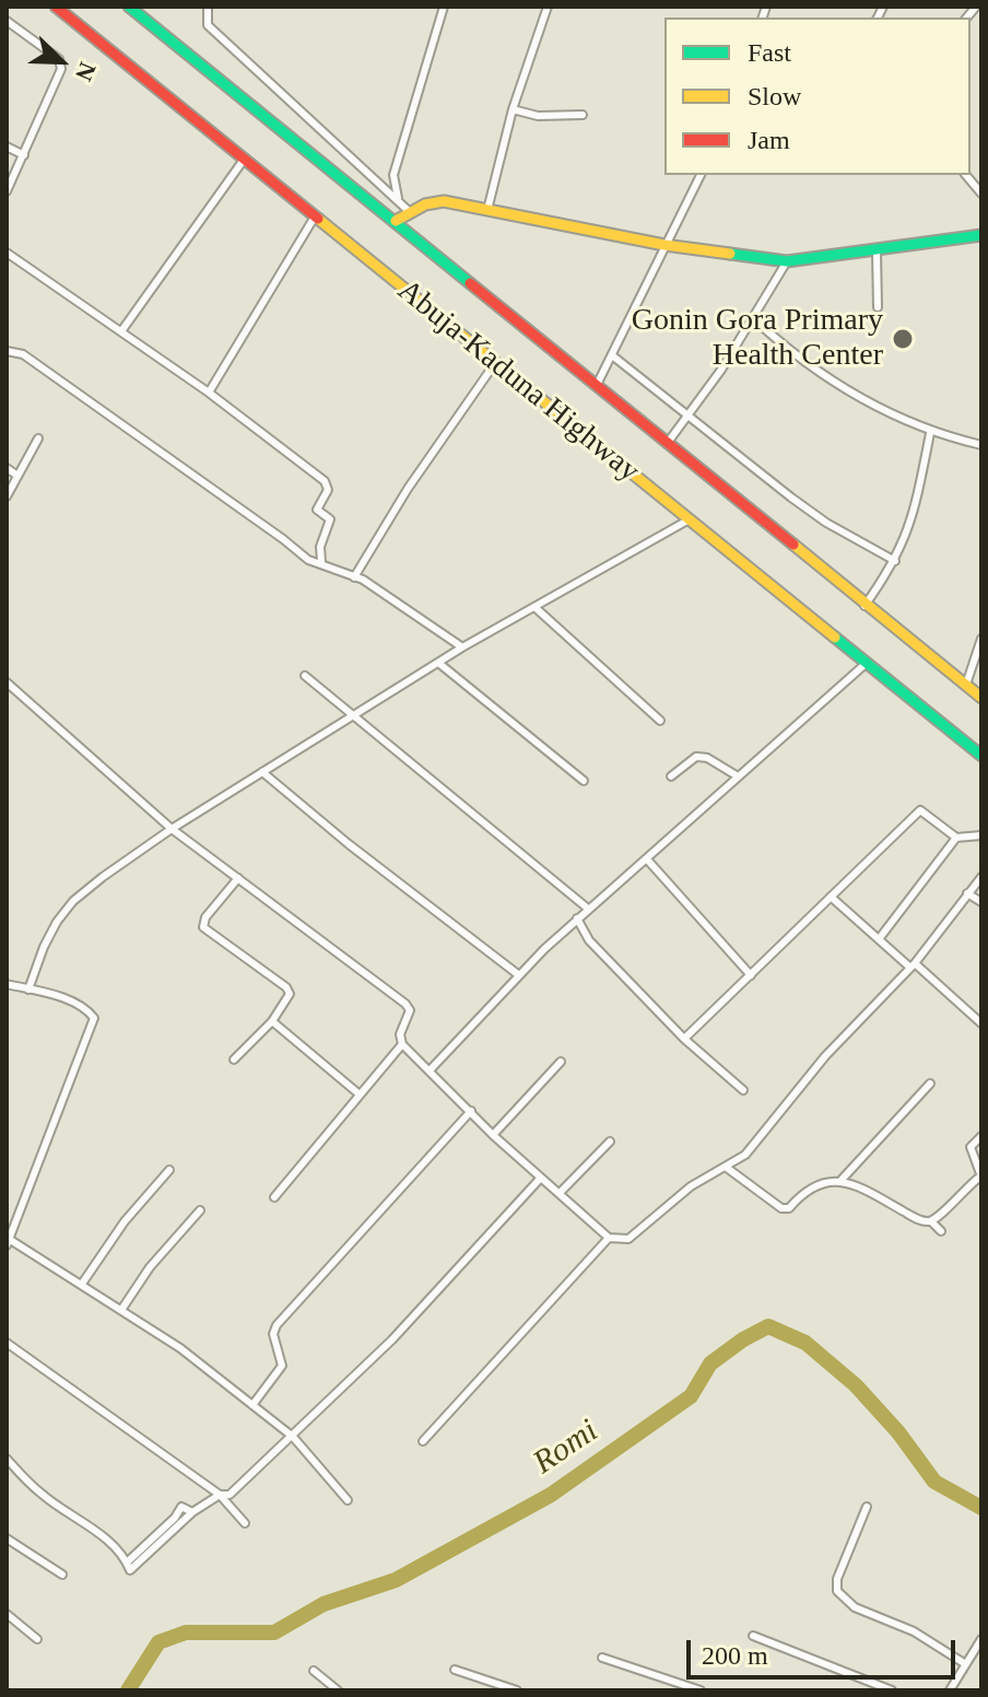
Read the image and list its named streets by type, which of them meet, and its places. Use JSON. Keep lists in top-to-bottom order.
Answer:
{
  "streets": {
    "main road": ["Abuja-Kaduna Highway"]
  },
  "water": ["Romi"],
  "places": ["Gonin Gora Primary Health Center"],
  "legend": ["Fast", "Slow", "Jam"],
  "scale_bar": "200 m",
  "north": "bottom right"
}
